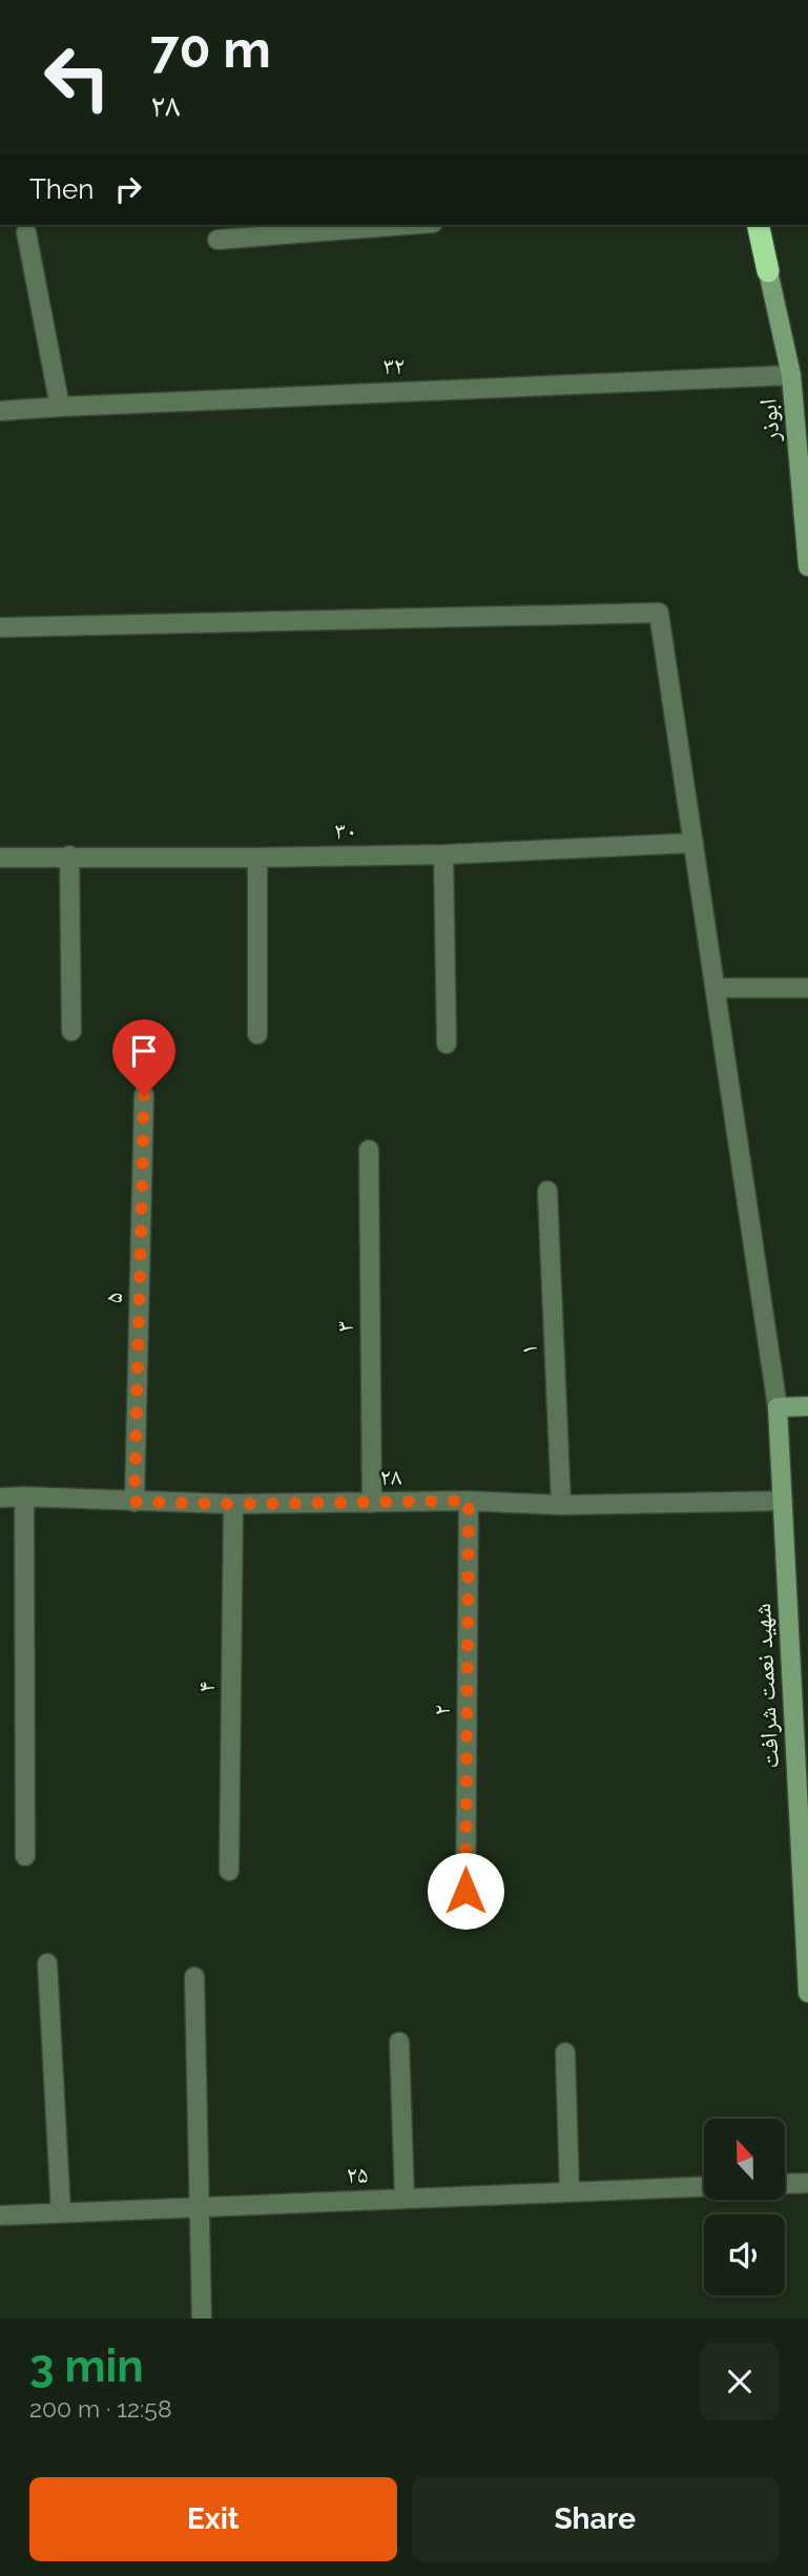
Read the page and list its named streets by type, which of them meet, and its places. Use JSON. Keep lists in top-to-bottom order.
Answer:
{
  "streets": {
    "street": [
      "۳۲",
      "ابوذر",
      "۳۰",
      "۵",
      "۳",
      "۱",
      "۲۸",
      "شهید نعمت شرافت",
      "۴",
      "۲",
      "۲۵"
    ]
  },
  "crossings": [
    ["۳۲", "ابوذر"],
    ["۵", "۲۸"],
    ["۳", "۲۸"],
    ["۱", "۲۸"],
    ["۲۸", "شهید نعمت شرافت"],
    ["۲۸", "۴"],
    ["۲۸", "۲"]
  ],
  "north": "top",
  "page": {
    "turn": ["70 m", "۲۸"],
    "then": "Then",
    "heading": ["3 min", "200 m · 12:58"],
    "buttons": ["Exit", "Share"]
  }
}
